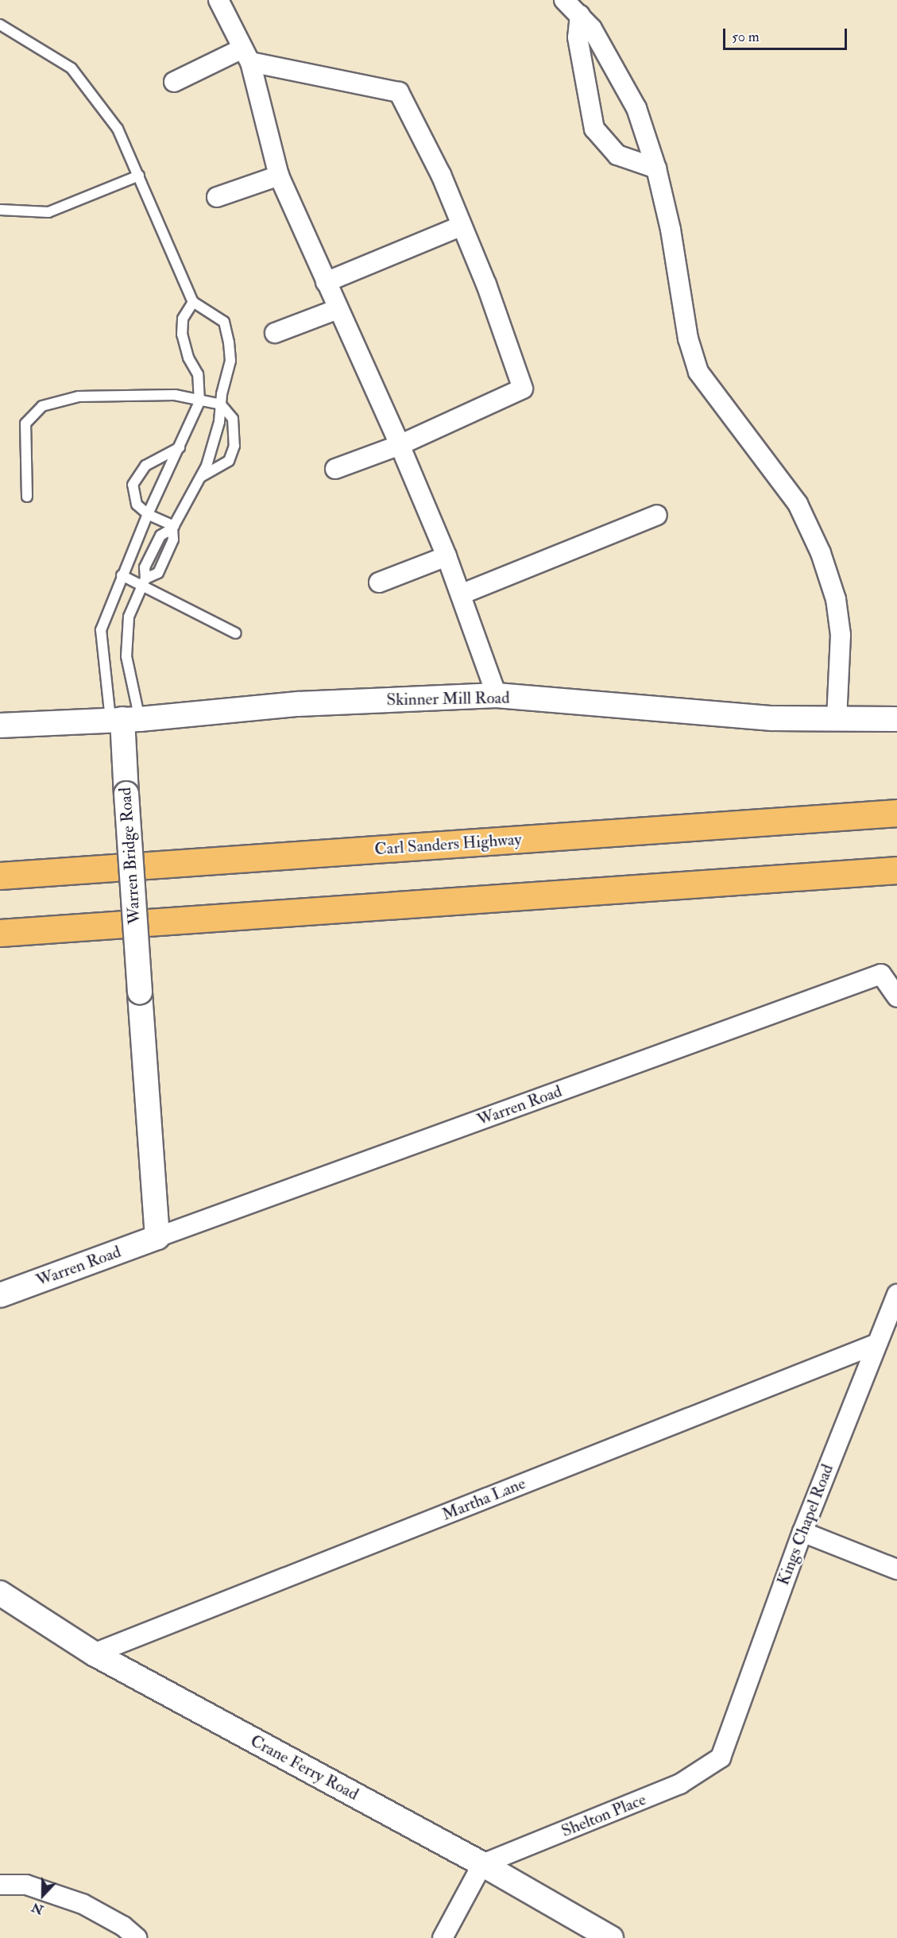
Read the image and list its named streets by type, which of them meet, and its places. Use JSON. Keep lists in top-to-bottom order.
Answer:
{
  "streets": {
    "highway": ["Carl Sanders Highway"],
    "street": [
      "Skinner Mill Road",
      "Warren Bridge Road",
      "Warren Road",
      "Martha Lane",
      "Kings Chapel Road",
      "Crane Ferry Road",
      "Shelton Place"
    ]
  },
  "crossings": [
    ["Skinner Mill Road", "Warren Bridge Road"],
    ["Warren Bridge Road", "Warren Road"],
    ["Martha Lane", "Kings Chapel Road"],
    ["Martha Lane", "Crane Ferry Road"],
    ["Kings Chapel Road", "Shelton Place"],
    ["Crane Ferry Road", "Shelton Place"]
  ],
  "scale_bar": "50 m",
  "north": "bottom"
}
